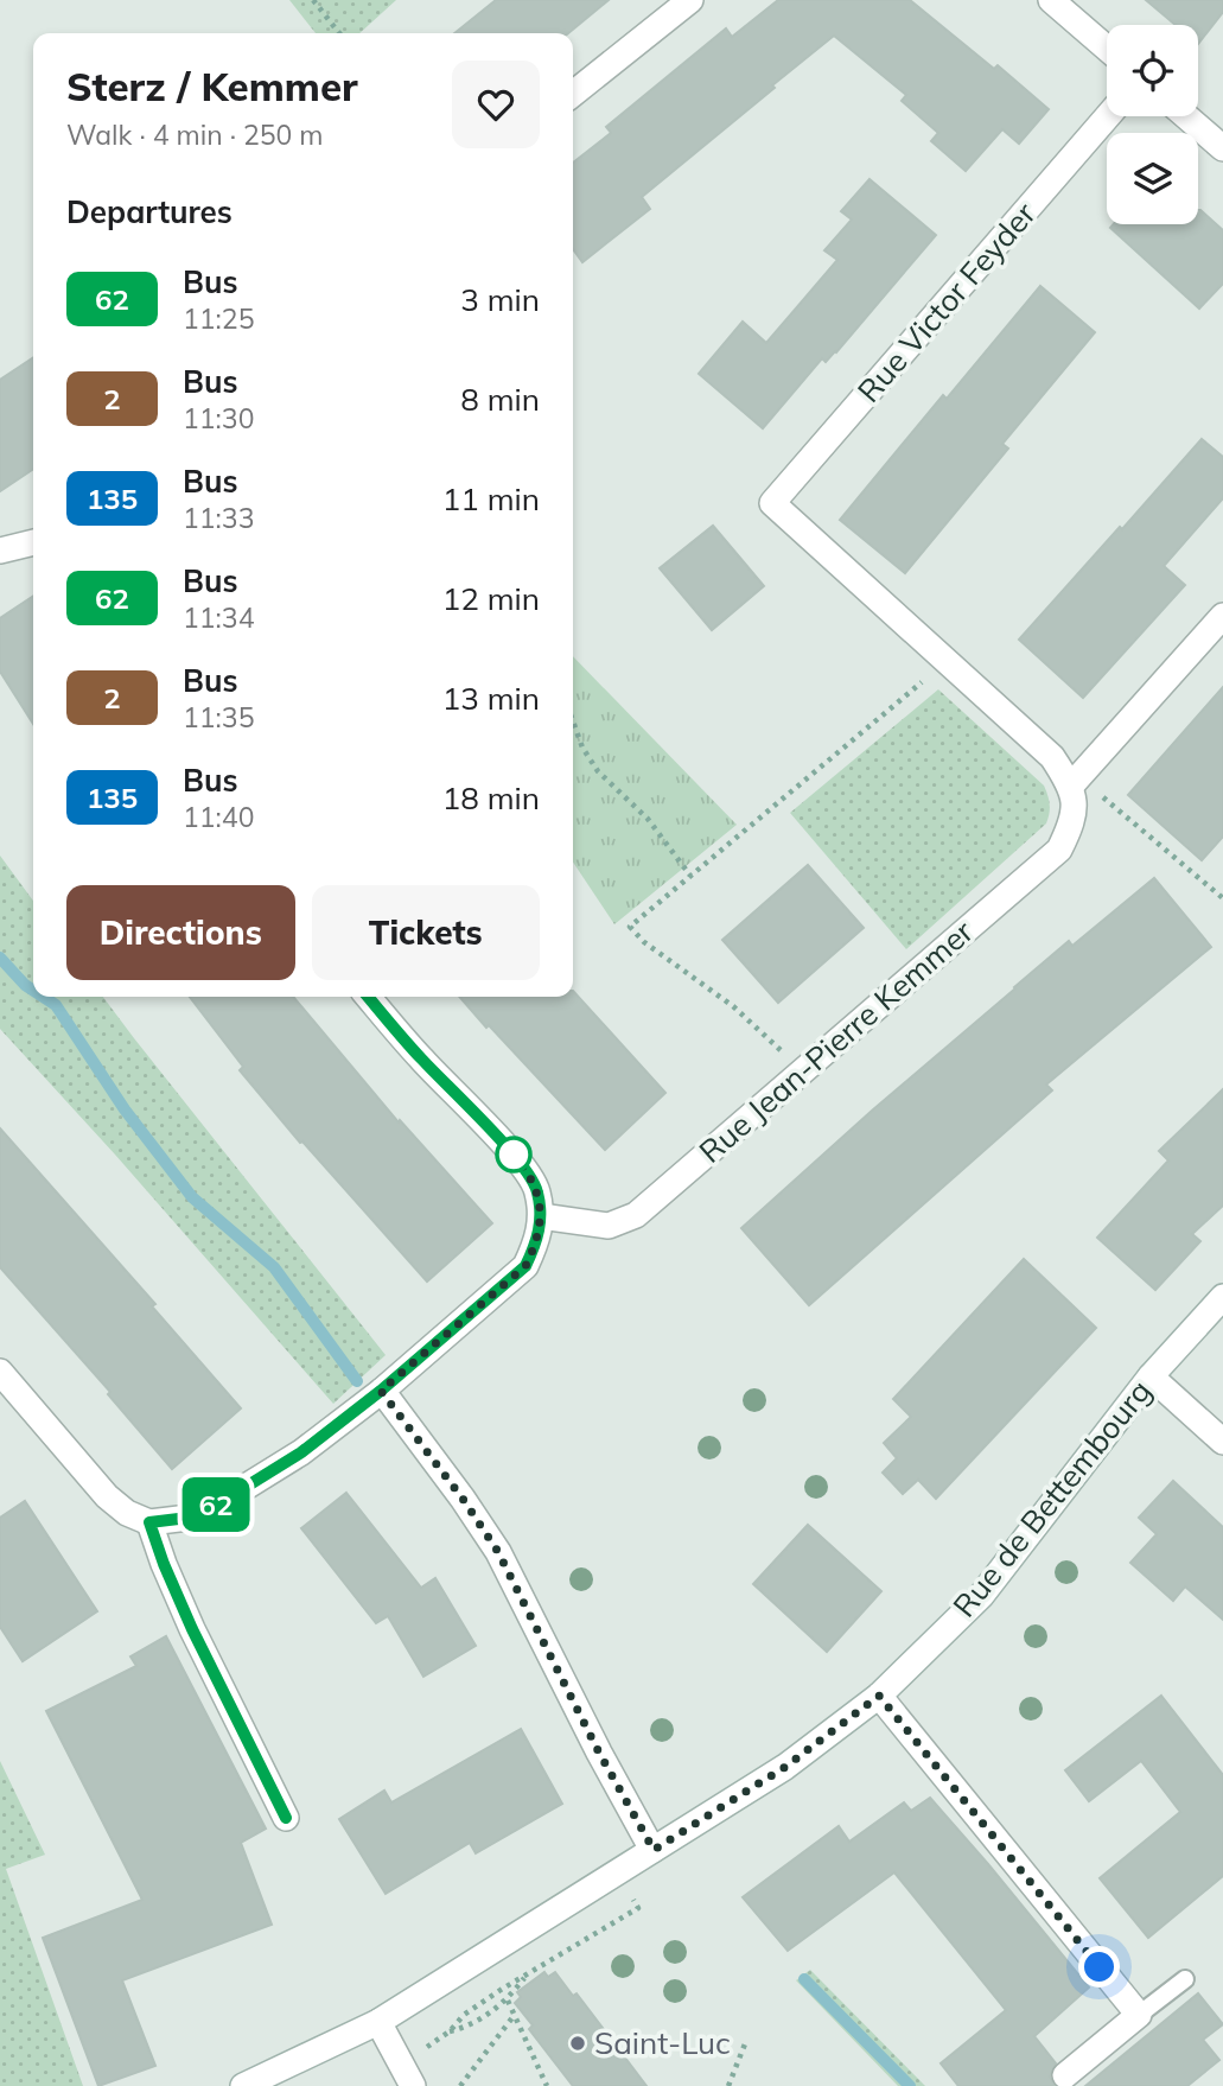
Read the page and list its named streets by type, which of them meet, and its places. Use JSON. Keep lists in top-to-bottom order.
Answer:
{
  "streets": {
    "street": ["Rue Victor Feyder", "Rue Jean-Pierre Kemmer", "Rue de Bettembourg"]
  },
  "crossings": [
    ["Rue Victor Feyder", "Rue Jean-Pierre Kemmer"]
  ],
  "places": ["Saint-Luc"],
  "lines": ["bus line 62"],
  "page": {
    "on_map": "62",
    "heading": [
      ["Sterz / Kemmer", "Walk · 4 min · 250 m"],
      "Departures"
    ],
    "list": [
      {
        "mark": "62",
        "name": "Bus",
        "note": "11:25",
        "value": "3 min"
      },
      {
        "mark": "2",
        "name": "Bus",
        "note": "11:30",
        "value": "8 min"
      },
      {
        "mark": "135",
        "name": "Bus",
        "note": "11:33",
        "value": "11 min"
      },
      {
        "mark": "62",
        "name": "Bus",
        "note": "11:34",
        "value": "12 min"
      },
      {
        "mark": "2",
        "name": "Bus",
        "note": "11:35",
        "value": "13 min"
      },
      {
        "mark": "135",
        "name": "Bus",
        "note": "11:40",
        "value": "18 min"
      }
    ],
    "buttons": ["Directions", "Tickets"]
  }
}
